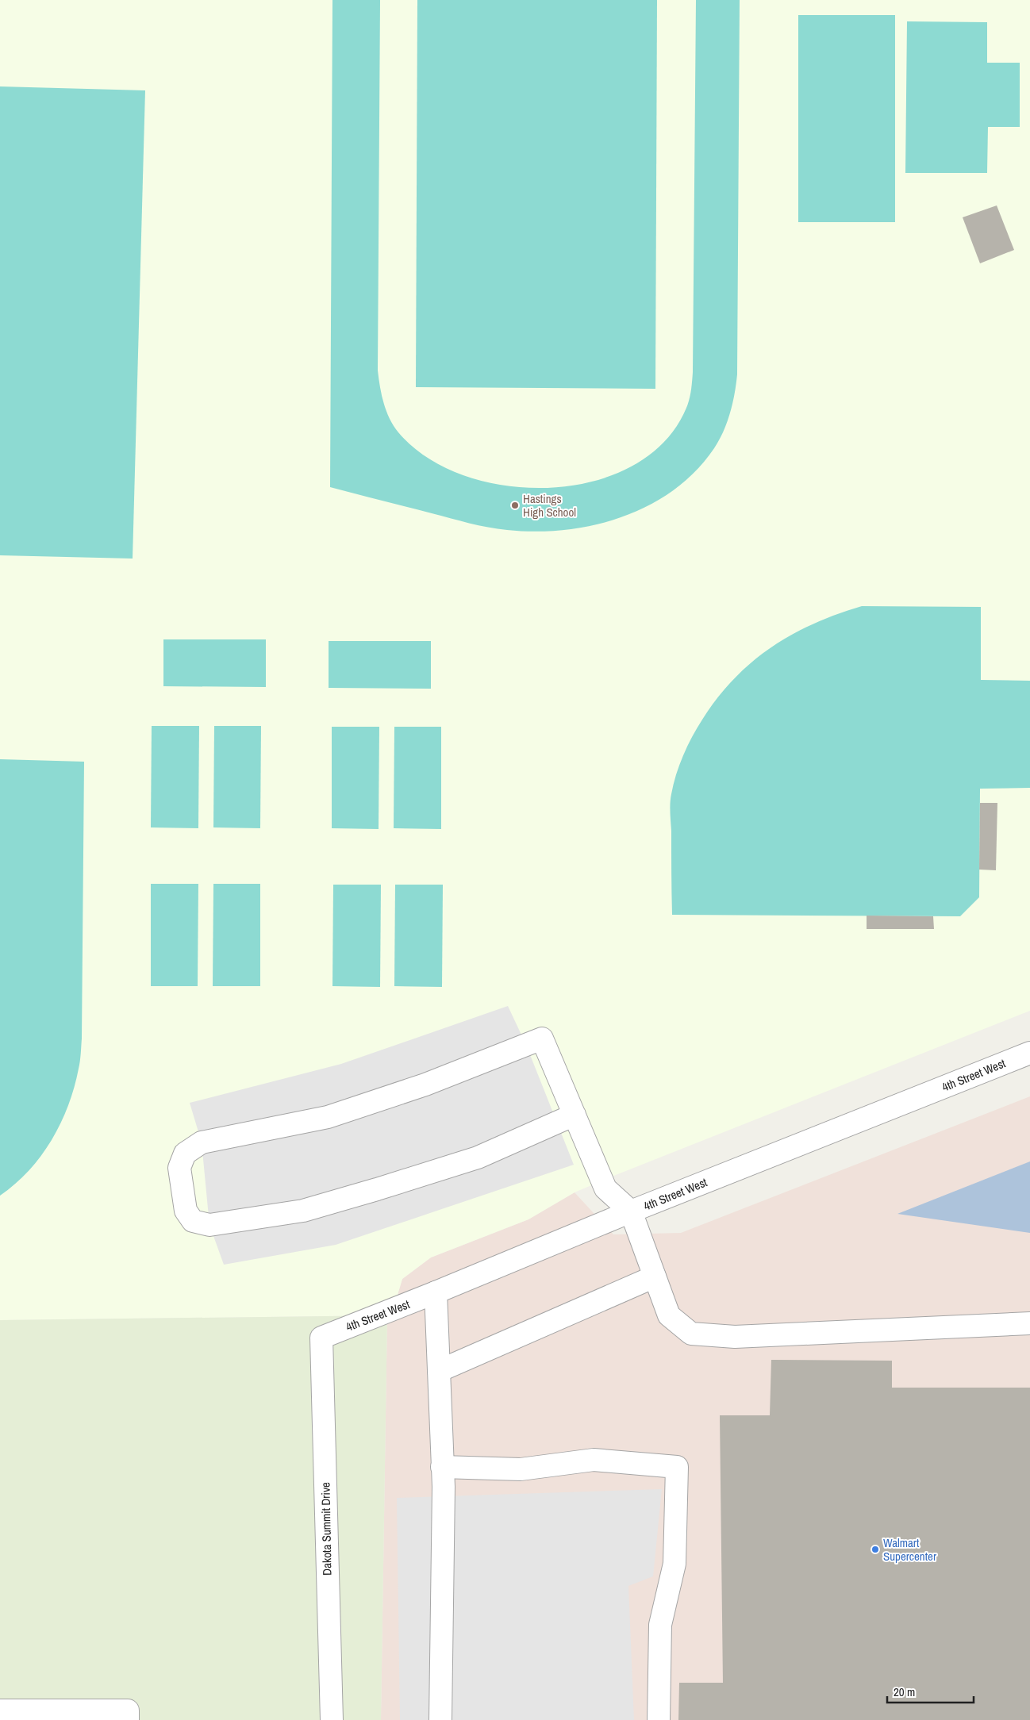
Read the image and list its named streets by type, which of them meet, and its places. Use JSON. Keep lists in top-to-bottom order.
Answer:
{
  "streets": {
    "street": ["4th Street West", "Dakota Summit Drive"]
  },
  "crossings": [
    ["4th Street West", "Dakota Summit Drive"]
  ],
  "places": ["Hastings High School", "Walmart Supercenter"],
  "scale_bar": "20 m"
}
